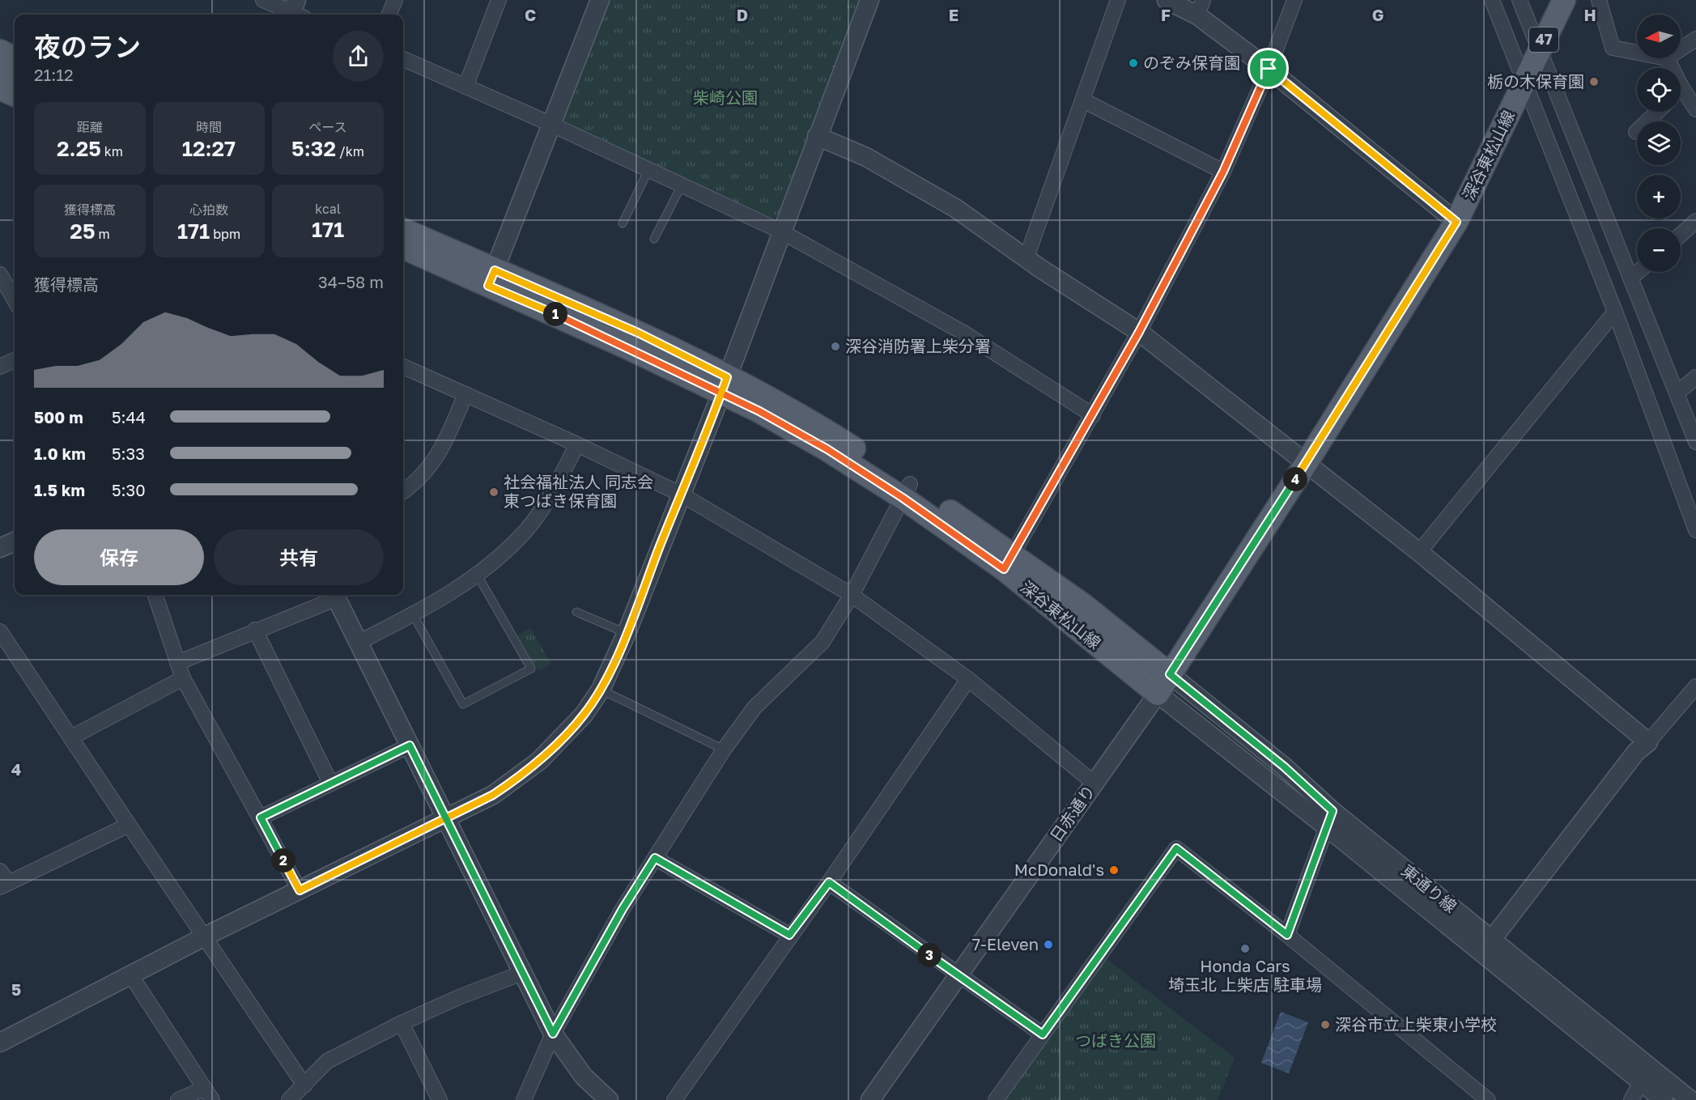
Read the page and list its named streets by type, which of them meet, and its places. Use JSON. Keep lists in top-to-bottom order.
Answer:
{
  "streets": {
    "main road": ["47", "深谷東松山線"],
    "street": ["日赤通り", "東通り線"]
  },
  "crossings": [
    ["深谷東松山線", "日赤通り"],
    ["深谷東松山線", "東通り線"],
    ["日赤通り", "東通り線"]
  ],
  "parks": ["柴崎公園", "つばき公園"],
  "places": [
    "のぞみ保育園",
    "栃の木保育園",
    "深谷消防署上柴分署",
    "社会福祉法人 同志会 東つばき保育園",
    "McDonald's",
    "7-Eleven",
    "Honda Cars 埼玉北 上柴店 駐車場",
    "深谷市立上柴東小学校"
  ],
  "north": "left",
  "page": {
    "map_buttons": ["+", "−"],
    "heading": ["夜のラン", "21:12"],
    "stats": [
      ["距離", "2.25 km"],
      ["時間", "12:27"],
      ["ペース", "5:32 /km"],
      ["獲得標高", "25 m"],
      ["心拍数", "171 bpm"],
      ["kcal", "171"]
    ],
    "chart": ["獲得標高", "34–58 m"],
    "pins": [
      "1",
      "4",
      "2",
      "3"
    ],
    "list": [
      {
        "name": "500 m",
        "note": "5:44"
      },
      {
        "name": "1.0 km",
        "note": "5:33"
      },
      {
        "name": "1.5 km",
        "note": "5:30"
      }
    ],
    "buttons": ["保存", "共有"]
  },
  "grid": {
    "columns": [
      "C",
      "D",
      "E",
      "F",
      "G",
      "H"
    ],
    "rows": ["4", "5"]
  }
}
